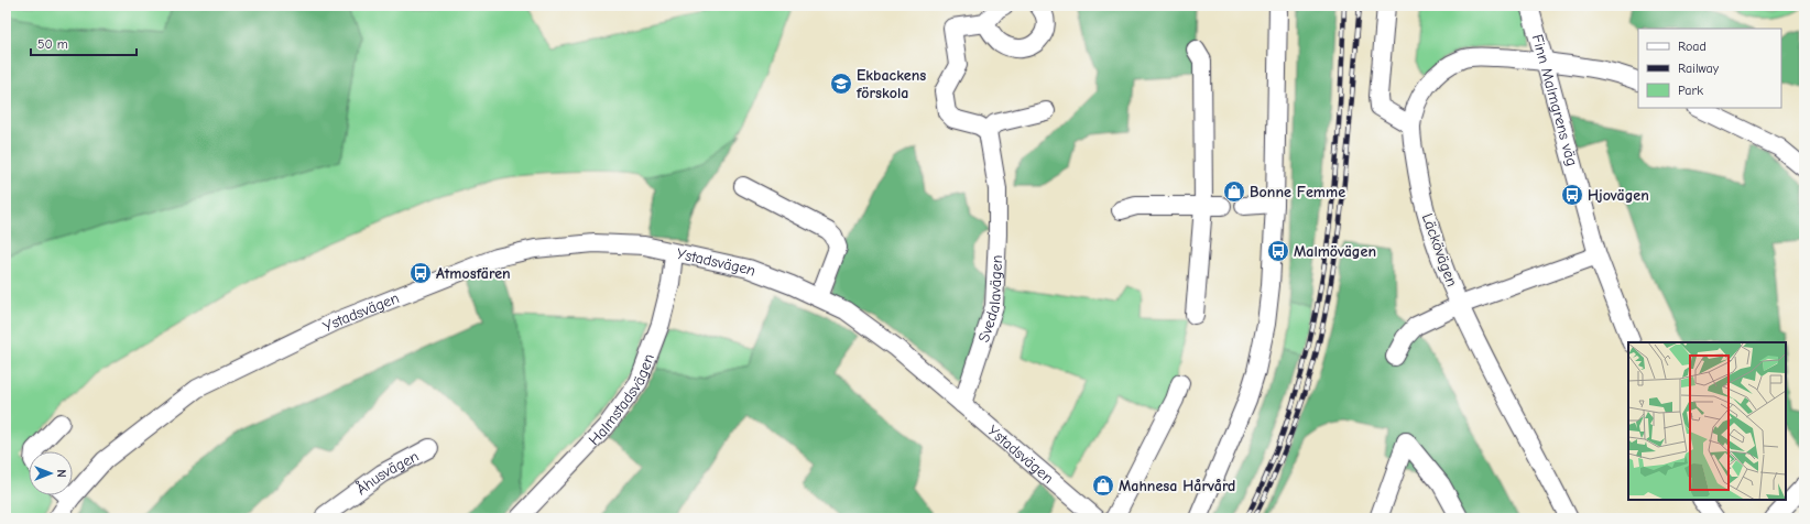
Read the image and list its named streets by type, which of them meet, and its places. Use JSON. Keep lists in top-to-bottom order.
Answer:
{
  "streets": {
    "street": [
      "Finn Malmgrens väg",
      "Läckövägen",
      "Ystadsvägen",
      "Svedalavägen",
      "Halmstadsvägen",
      "Åhusvägen"
    ]
  },
  "crossings": [
    ["Finn Malmgrens väg", "Läckövägen"],
    ["Ystadsvägen", "Svedalavägen"],
    ["Ystadsvägen", "Halmstadsvägen"]
  ],
  "places": {
    "school or university": ["Ekbackens förskola"],
    "shop": ["Bonne Femme", "Mahnesa Hårvård"],
    "bus stop": ["Hjovägen", "Malmövägen", "Atmosfären"]
  },
  "legend": ["Road", "Railway", "Park"],
  "scale_bar": "50 m",
  "north": "right"
}
